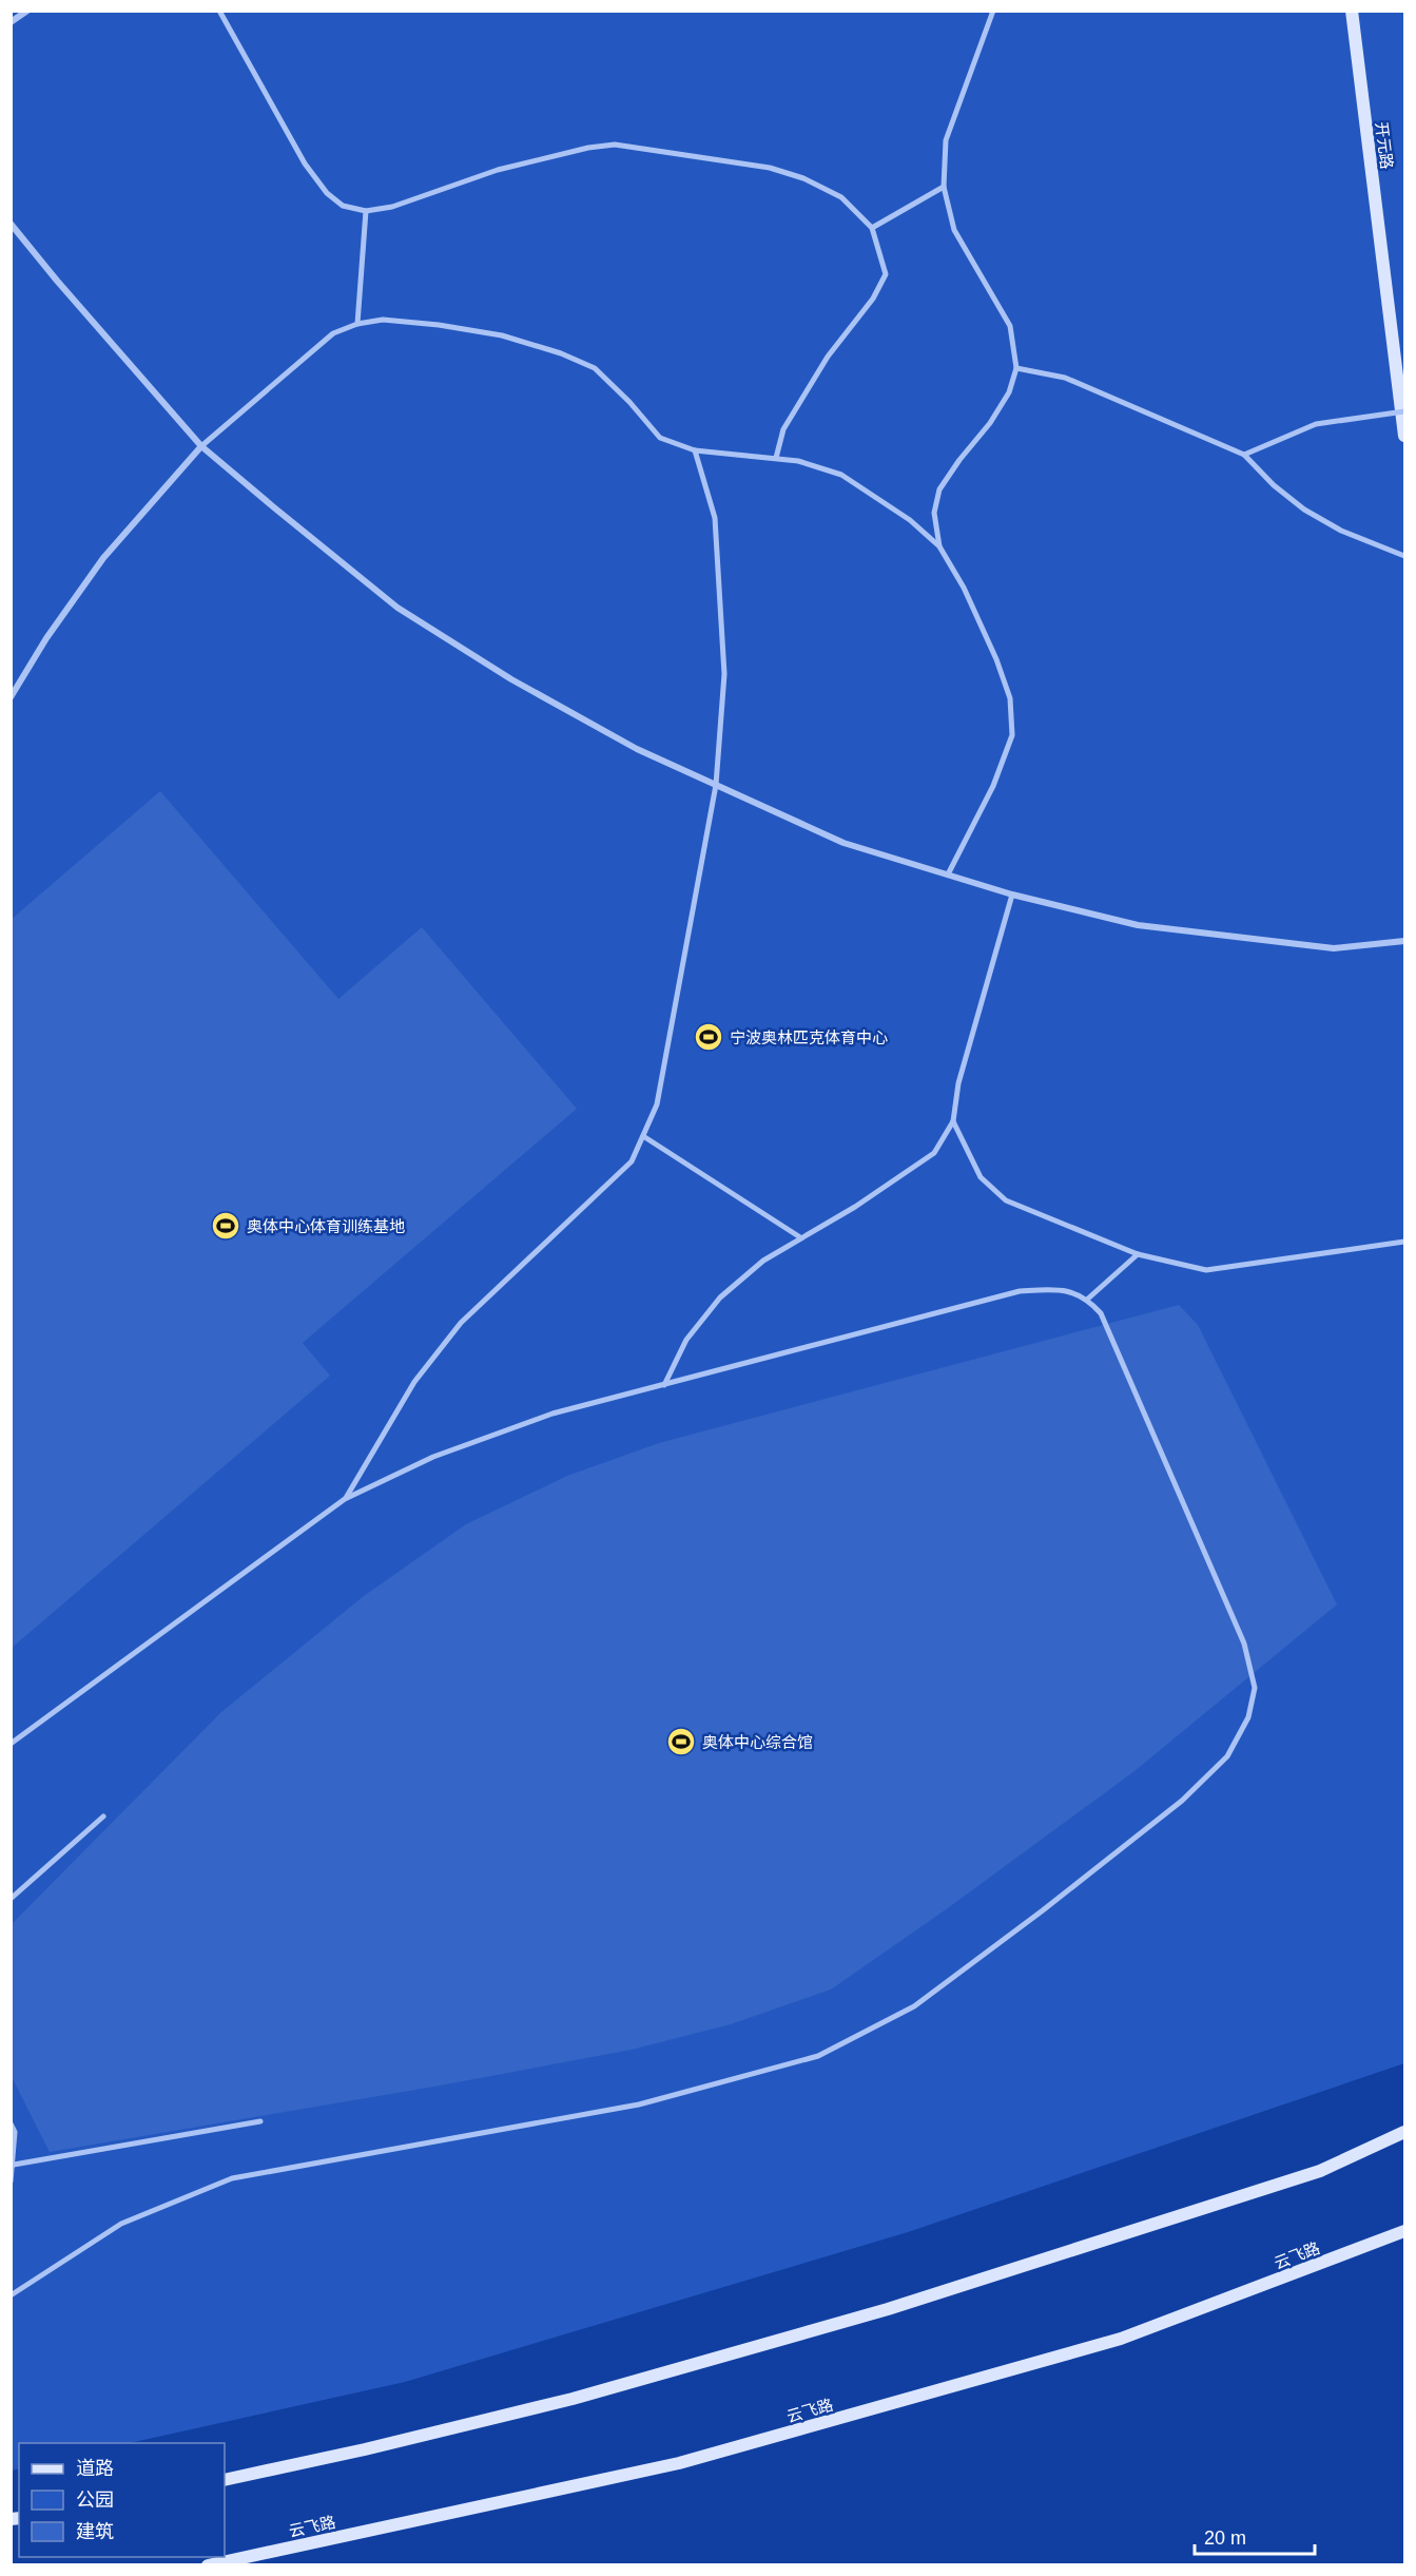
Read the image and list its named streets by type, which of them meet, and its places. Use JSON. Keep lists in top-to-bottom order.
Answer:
{
  "streets": {
    "main road": ["开元路", "云飞路"]
  },
  "places": {
    "sports": ["宁波奥林匹克体育中心", "奥体中心体育训练基地", "奥体中心综合馆"]
  },
  "legend": ["道路", "公园", "建筑"],
  "scale_bar": "20 m"
}
